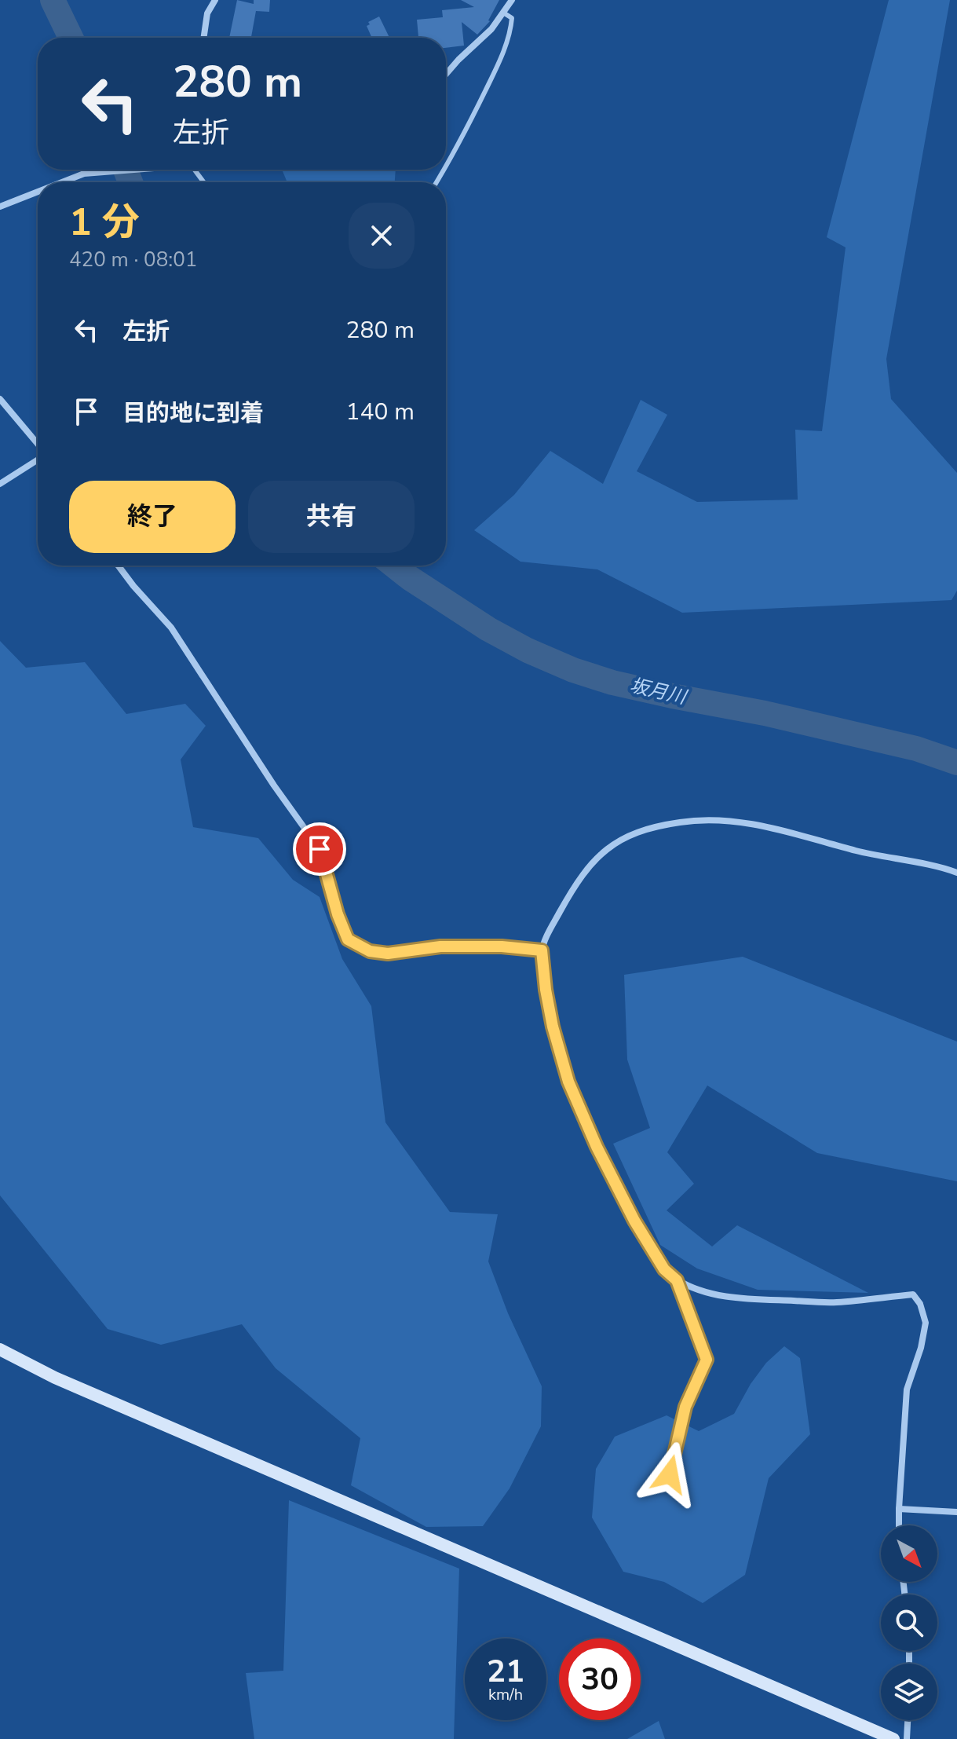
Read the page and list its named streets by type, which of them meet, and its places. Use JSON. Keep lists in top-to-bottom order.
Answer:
{
  "water": ["坂月川"],
  "north": "bottom right",
  "page": {
    "turn": ["280 m", "左折"],
    "heading": ["1 分", "420 m · 08:01"],
    "list": [
      {
        "name": "左折",
        "value": "280 m"
      },
      {
        "name": "目的地に到着",
        "value": "140 m"
      }
    ],
    "buttons": ["終了", "共有"],
    "speed": "21 km/h",
    "limit": "30"
  }
}
